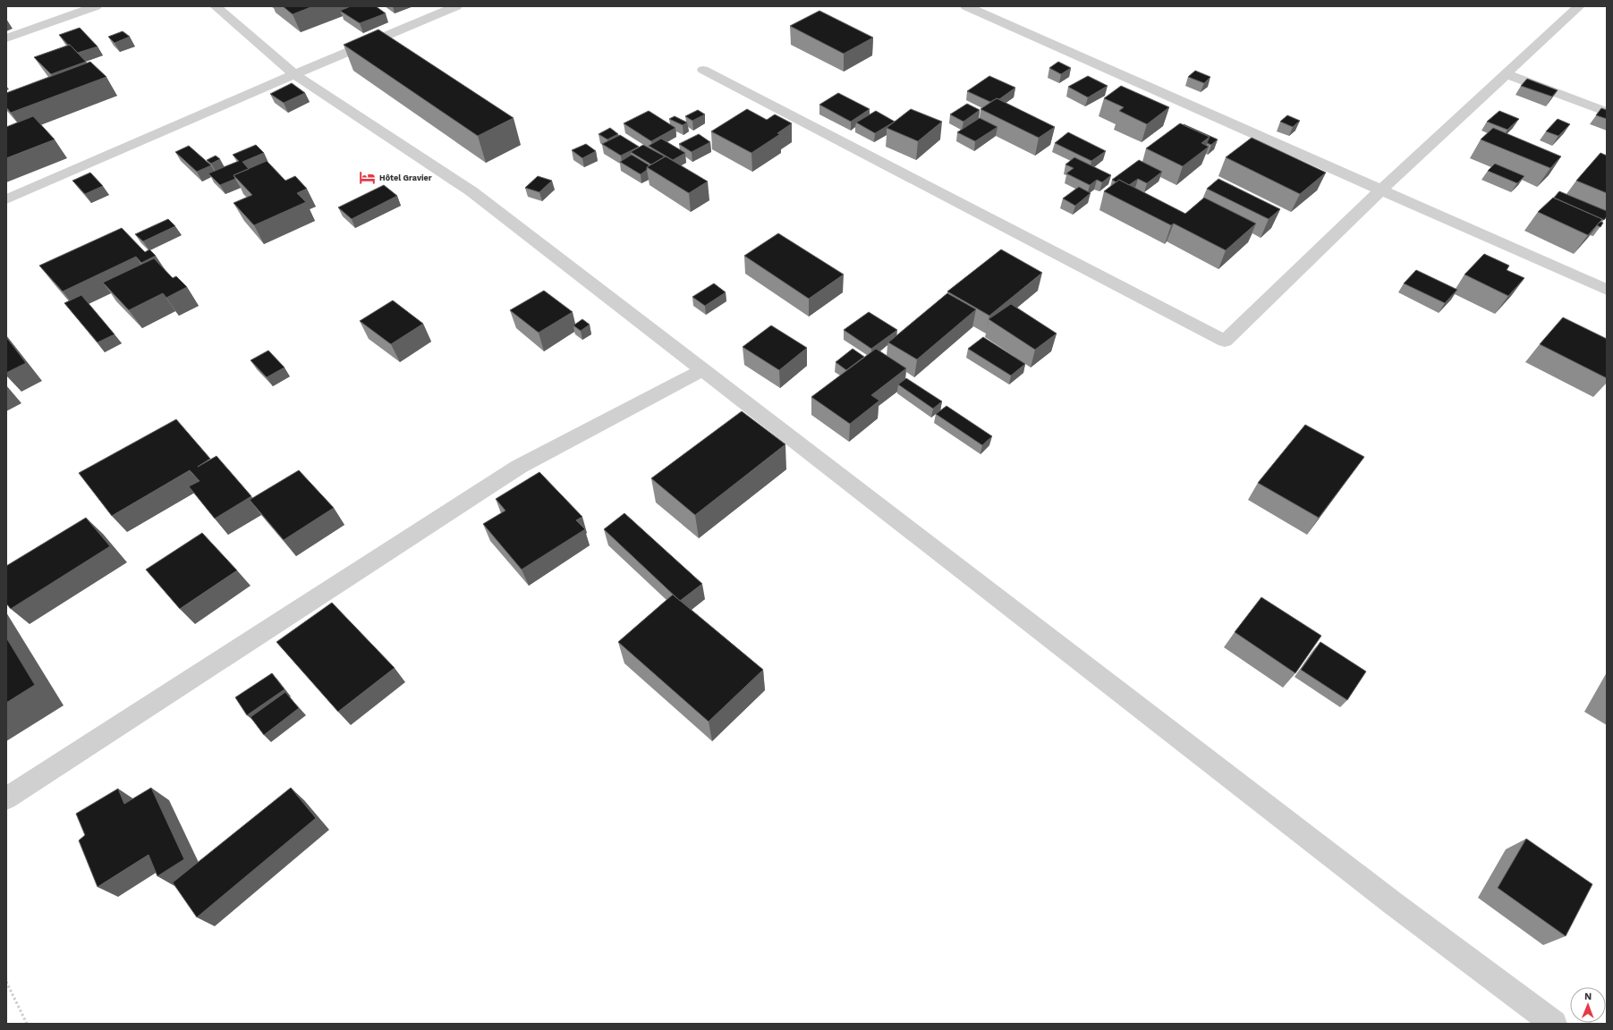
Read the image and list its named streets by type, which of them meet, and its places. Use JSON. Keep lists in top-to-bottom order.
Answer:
{
  "places": {
    "hotel": ["Hôtel Gravier"]
  },
  "north": "top"
}
